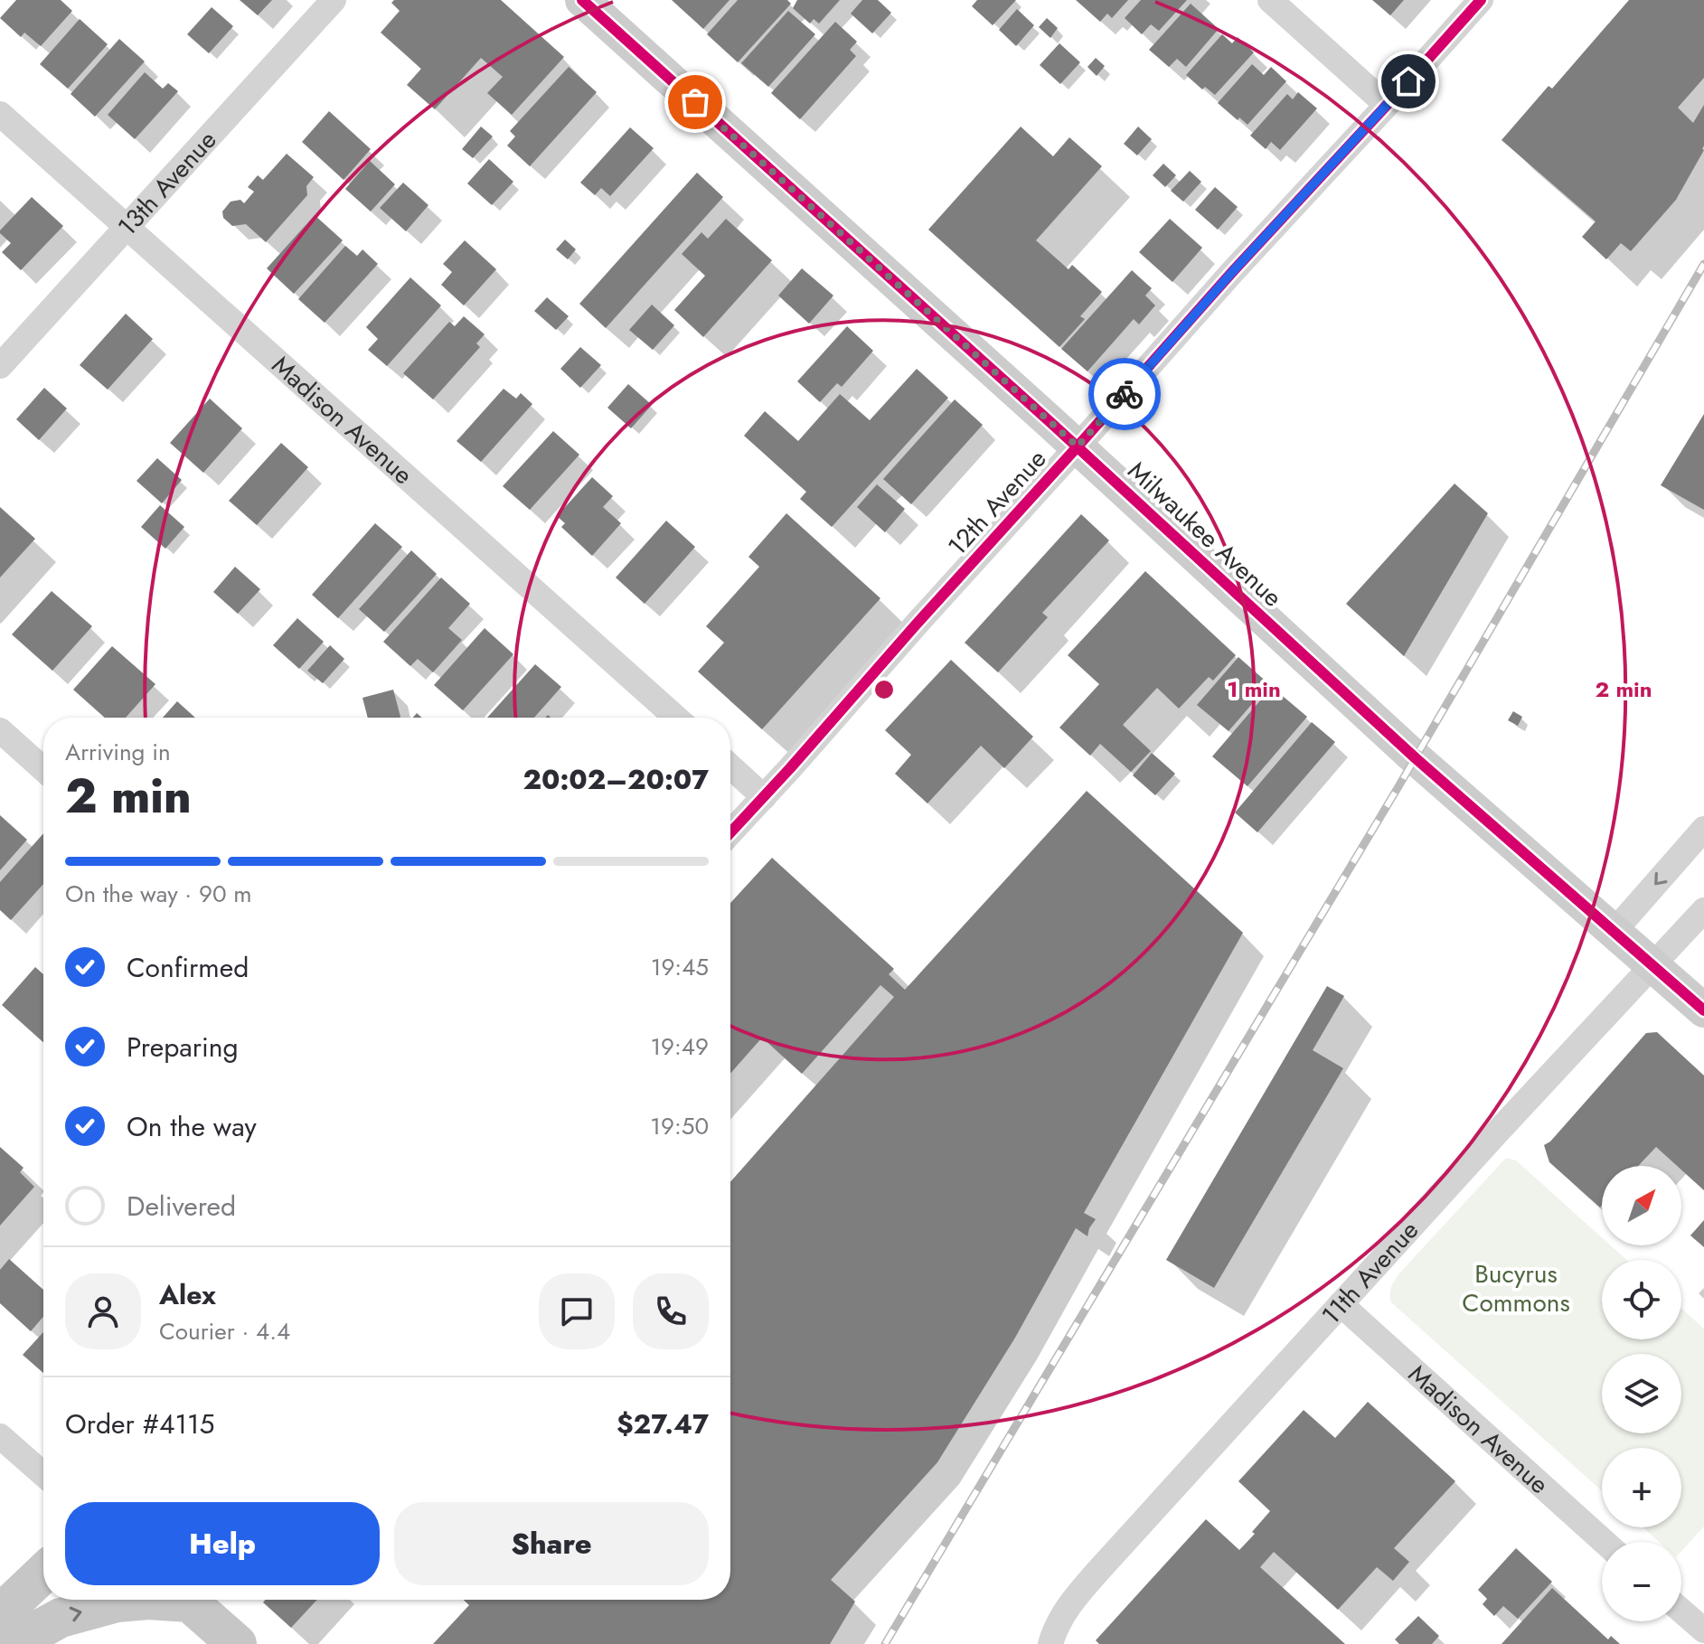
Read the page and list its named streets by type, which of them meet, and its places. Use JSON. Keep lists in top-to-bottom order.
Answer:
{
  "streets": {
    "street": [
      "13th Avenue",
      "Madison Avenue",
      "12th Avenue",
      "Milwaukee Avenue",
      "11th Avenue"
    ]
  },
  "crossings": [
    ["13th Avenue", "Madison Avenue"],
    ["Madison Avenue", "11th Avenue"],
    ["12th Avenue", "Milwaukee Avenue"],
    ["Milwaukee Avenue", "11th Avenue"]
  ],
  "parks": ["Bucyrus Commons"],
  "north": "top right",
  "page": {
    "heading": ["2 min", "Arriving in", "20:02–20:07"],
    "panel": [
      "Alex",
      "Courier · 4.4",
      "Order #4115",
      "$27.47"
    ],
    "bar": "On the way · 90 m",
    "list": [
      ["Confirmed", "19:45"],
      ["Preparing", "19:49"],
      ["On the way", "19:50"],
      "Delivered"
    ],
    "map_buttons": ["+", "−"],
    "buttons": ["Help", "Share"]
  },
  "rings": ["1 min", "2 min"]
}
